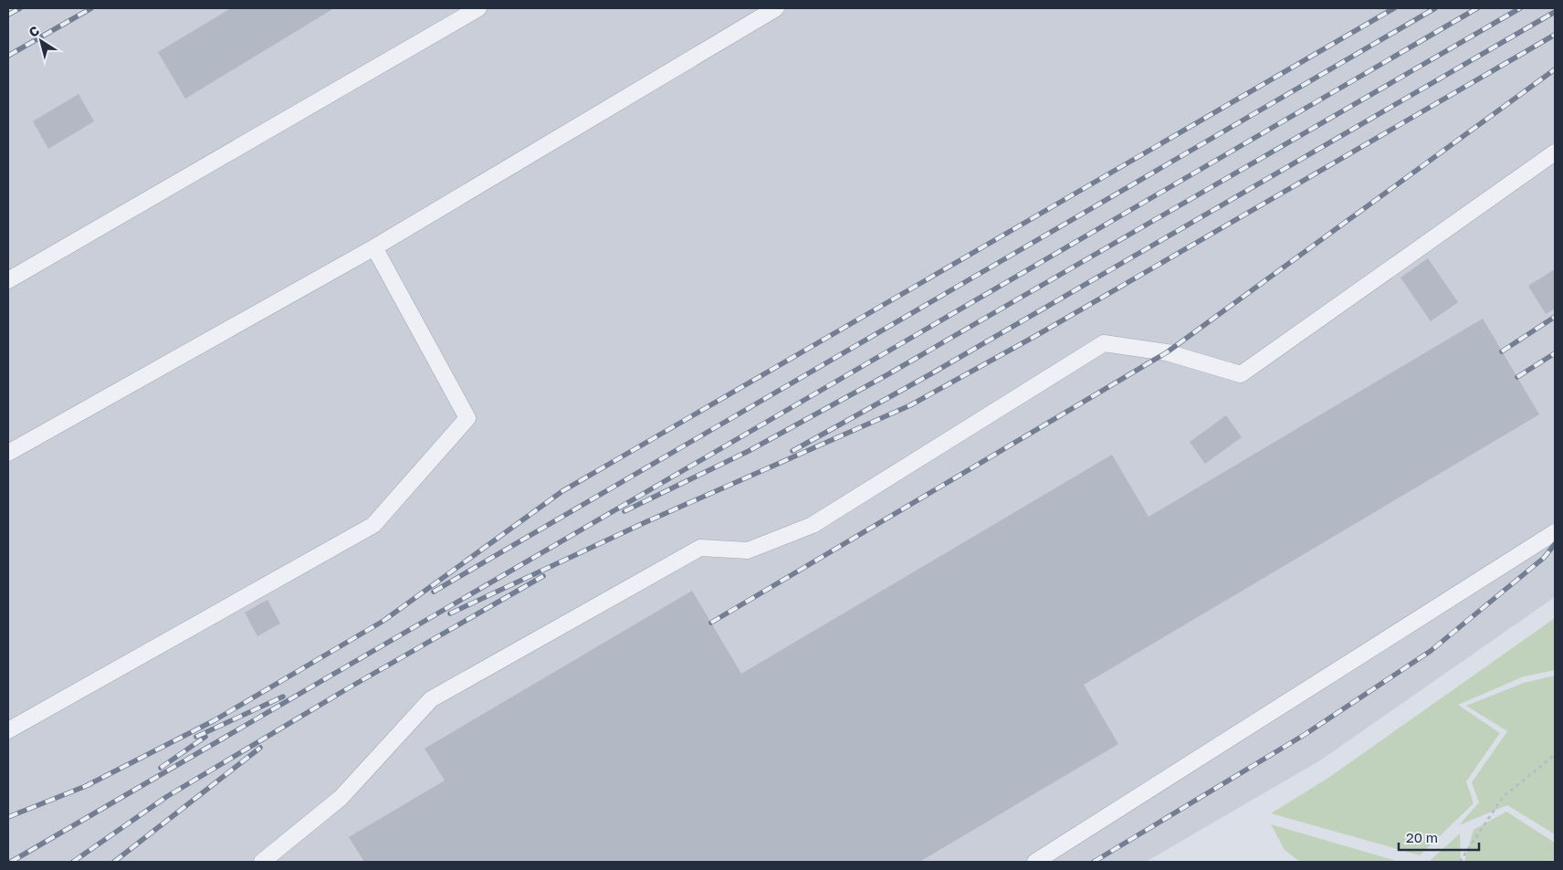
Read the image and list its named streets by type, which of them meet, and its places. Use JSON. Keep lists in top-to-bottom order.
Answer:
{
  "scale_bar": "20 m",
  "north": "top left"
}
